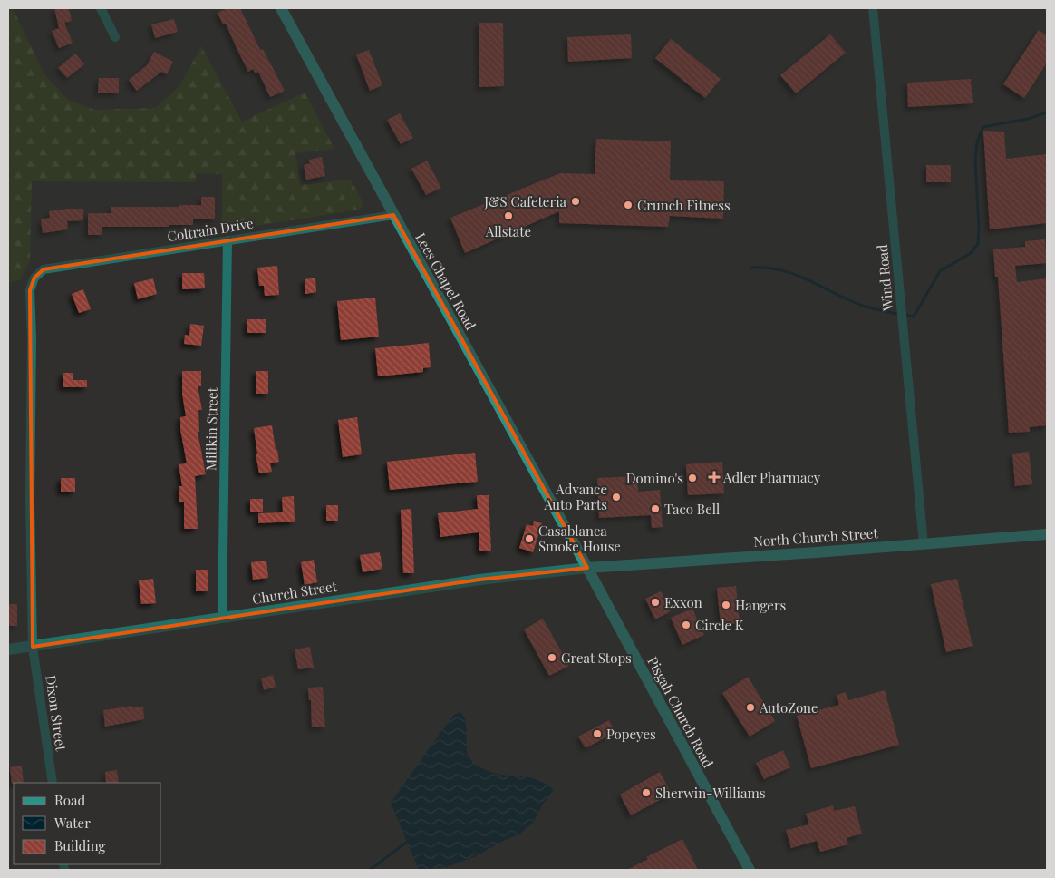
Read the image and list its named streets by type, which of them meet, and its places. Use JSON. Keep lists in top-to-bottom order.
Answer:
{
  "streets": {
    "main road": ["Lees Chapel Road", "North Church Street", "Pisgah Church Road"],
    "street": [
      "Coltrain Drive",
      "Wind Road",
      "Milikin Street",
      "Church Street",
      "Dixon Street"
    ]
  },
  "crossings": [
    ["Coltrain Drive", "Lees Chapel Road"],
    ["Coltrain Drive", "Milikin Street"],
    ["Coltrain Drive", "Dixon Street"],
    ["Wind Road", "North Church Street"],
    ["Lees Chapel Road", "North Church Street"],
    ["Lees Chapel Road", "Church Street"],
    ["Lees Chapel Road", "Pisgah Church Road"],
    ["Milikin Street", "Church Street"],
    ["North Church Street", "Church Street"],
    ["North Church Street", "Pisgah Church Road"],
    ["Church Street", "Pisgah Church Road"],
    ["Church Street", "Dixon Street"]
  ],
  "places": {
    "other": [
      "J&S Cafeteria",
      "Crunch Fitness",
      "Allstate",
      "Domino's",
      "Advance Auto Parts",
      "Taco Bell",
      "Casablanca Smoke House",
      "Exxon",
      "Hangers",
      "Circle K",
      "Great Stops",
      "AutoZone",
      "Popeyes",
      "Sherwin-Williams"
    ],
    "health": ["Adler Pharmacy"]
  },
  "legend": ["Road", "Water", "Building"]
}
